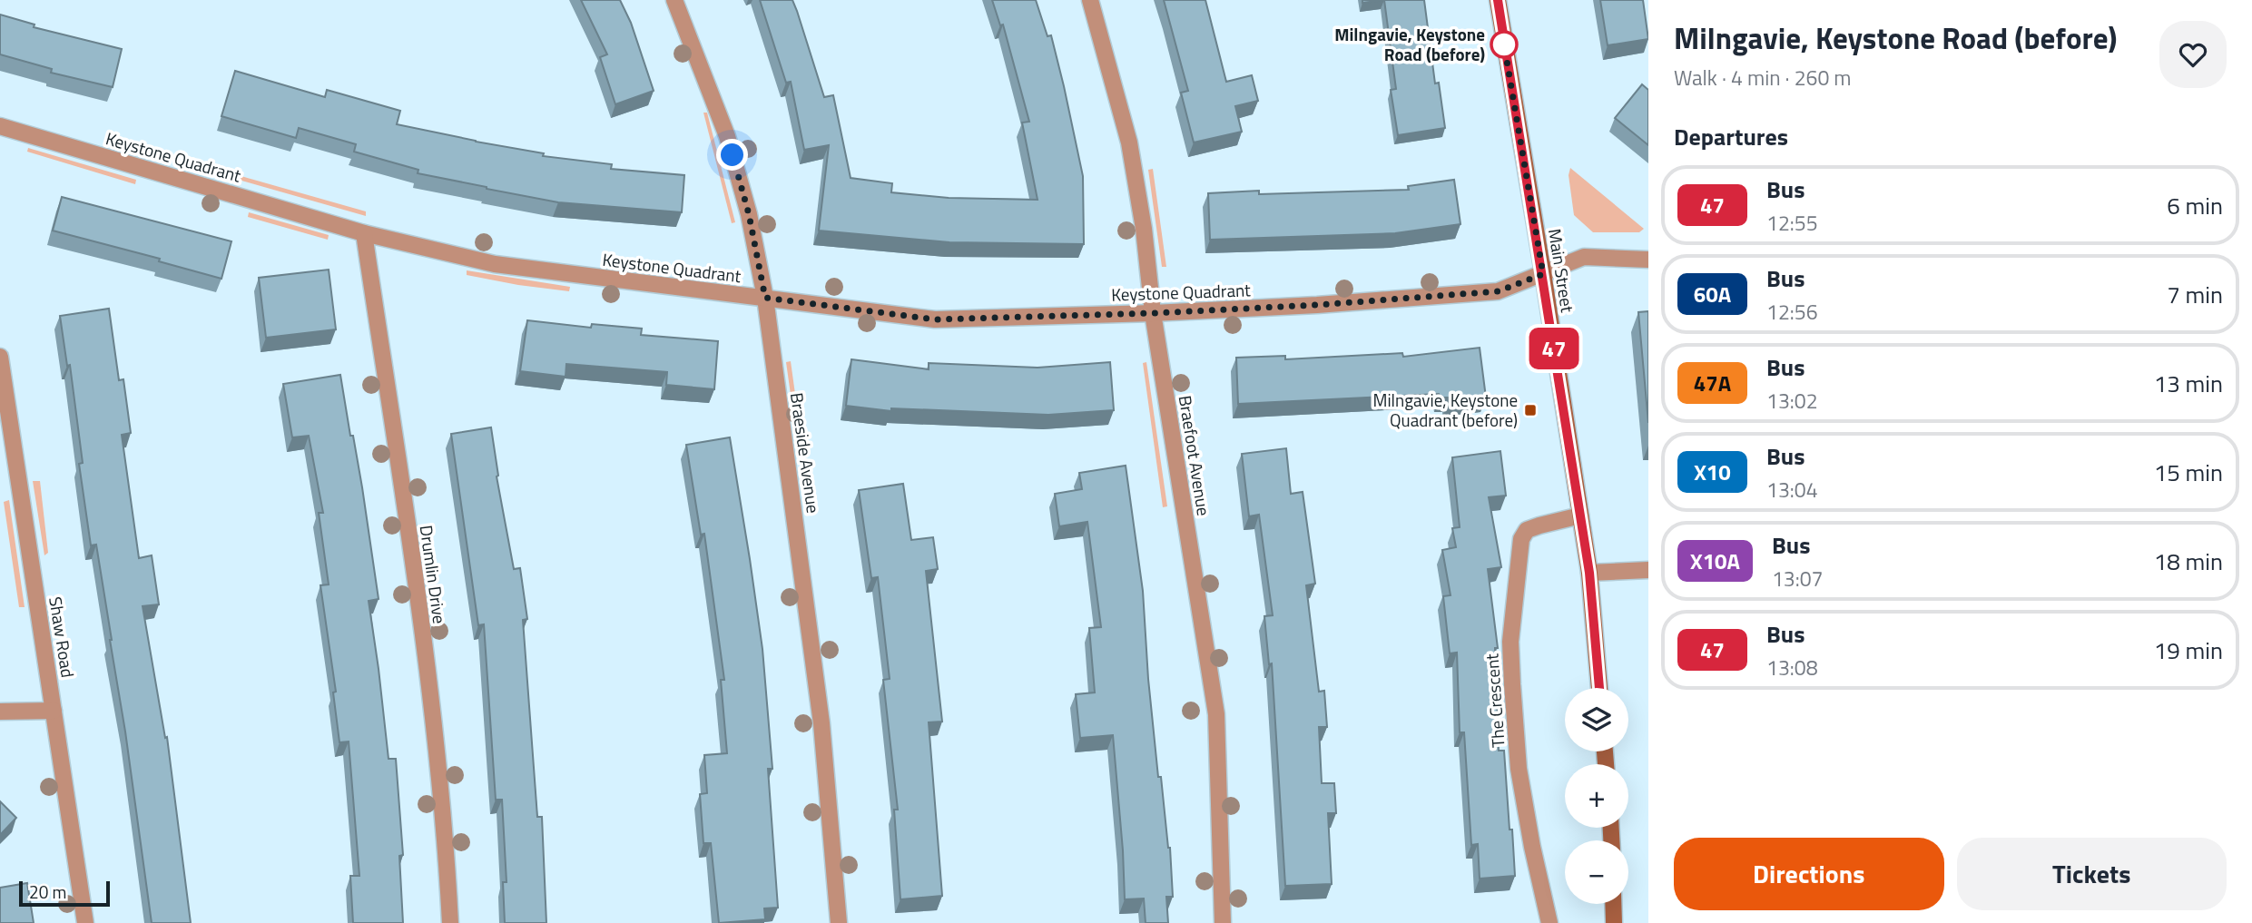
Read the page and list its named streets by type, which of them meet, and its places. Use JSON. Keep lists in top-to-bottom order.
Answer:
{
  "streets": {
    "main road": ["Main Street"],
    "street": [
      "Keystone Quadrant",
      "Braeside Avenue",
      "Braefoot Avenue",
      "Drumlin Drive",
      "Shaw Road",
      "The Crescent"
    ]
  },
  "crossings": [
    ["Keystone Quadrant", "Main Street"],
    ["Keystone Quadrant", "Braeside Avenue"],
    ["Keystone Quadrant", "Braefoot Avenue"],
    ["Keystone Quadrant", "Drumlin Drive"],
    ["Main Street", "The Crescent"]
  ],
  "places": {
    "other": ["Milngavie, Keystone Road (before)"],
    "transit": ["Milngavie, Keystone Quadrant (before)"]
  },
  "lines": ["bus line 47"],
  "scale_bar": "20 m",
  "page": {
    "on_map": "47",
    "heading": [
      ["Milngavie, Keystone Road (before)", "Walk · 4 min · 260 m"],
      "Departures"
    ],
    "list": [
      {
        "mark": "47",
        "name": "Bus",
        "note": "12:55",
        "value": "6 min"
      },
      {
        "mark": "60A",
        "name": "Bus",
        "note": "12:56",
        "value": "7 min"
      },
      {
        "mark": "47A",
        "name": "Bus",
        "note": "13:02",
        "value": "13 min"
      },
      {
        "mark": "X10",
        "name": "Bus",
        "note": "13:04",
        "value": "15 min"
      },
      {
        "mark": "X10A",
        "name": "Bus",
        "note": "13:07",
        "value": "18 min"
      },
      {
        "mark": "47",
        "name": "Bus",
        "note": "13:08",
        "value": "19 min"
      }
    ],
    "map_buttons": ["+", "−"],
    "buttons": ["Directions", "Tickets"],
    "scale": "20 m"
  }
}
